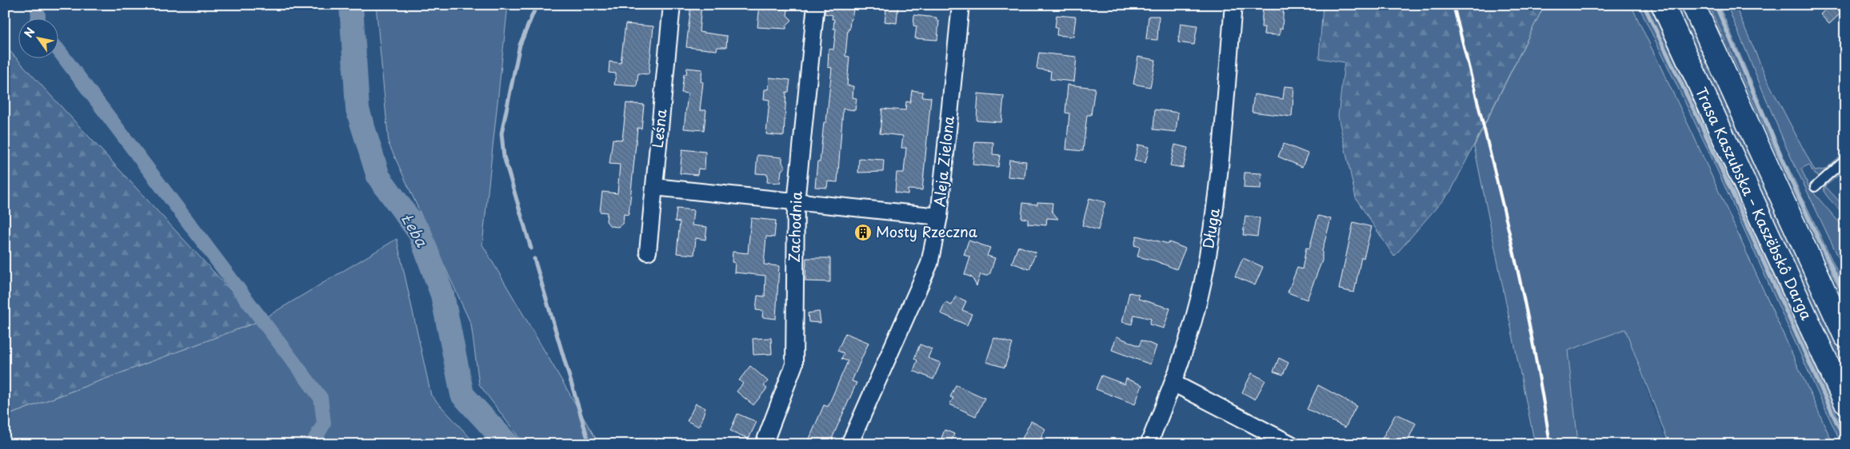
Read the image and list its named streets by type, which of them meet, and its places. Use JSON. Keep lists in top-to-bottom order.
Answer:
{
  "streets": {
    "highway": ["Trasa Kaszubska – Kaszëbskô Darga"],
    "street": [
      "Leśna",
      "Aleja Zielona",
      "Zachodnia",
      "Długa"
    ]
  },
  "water": ["Łeba"],
  "places": {
    "building": ["Mosty Rzeczna"]
  },
  "north": "top left"
}
